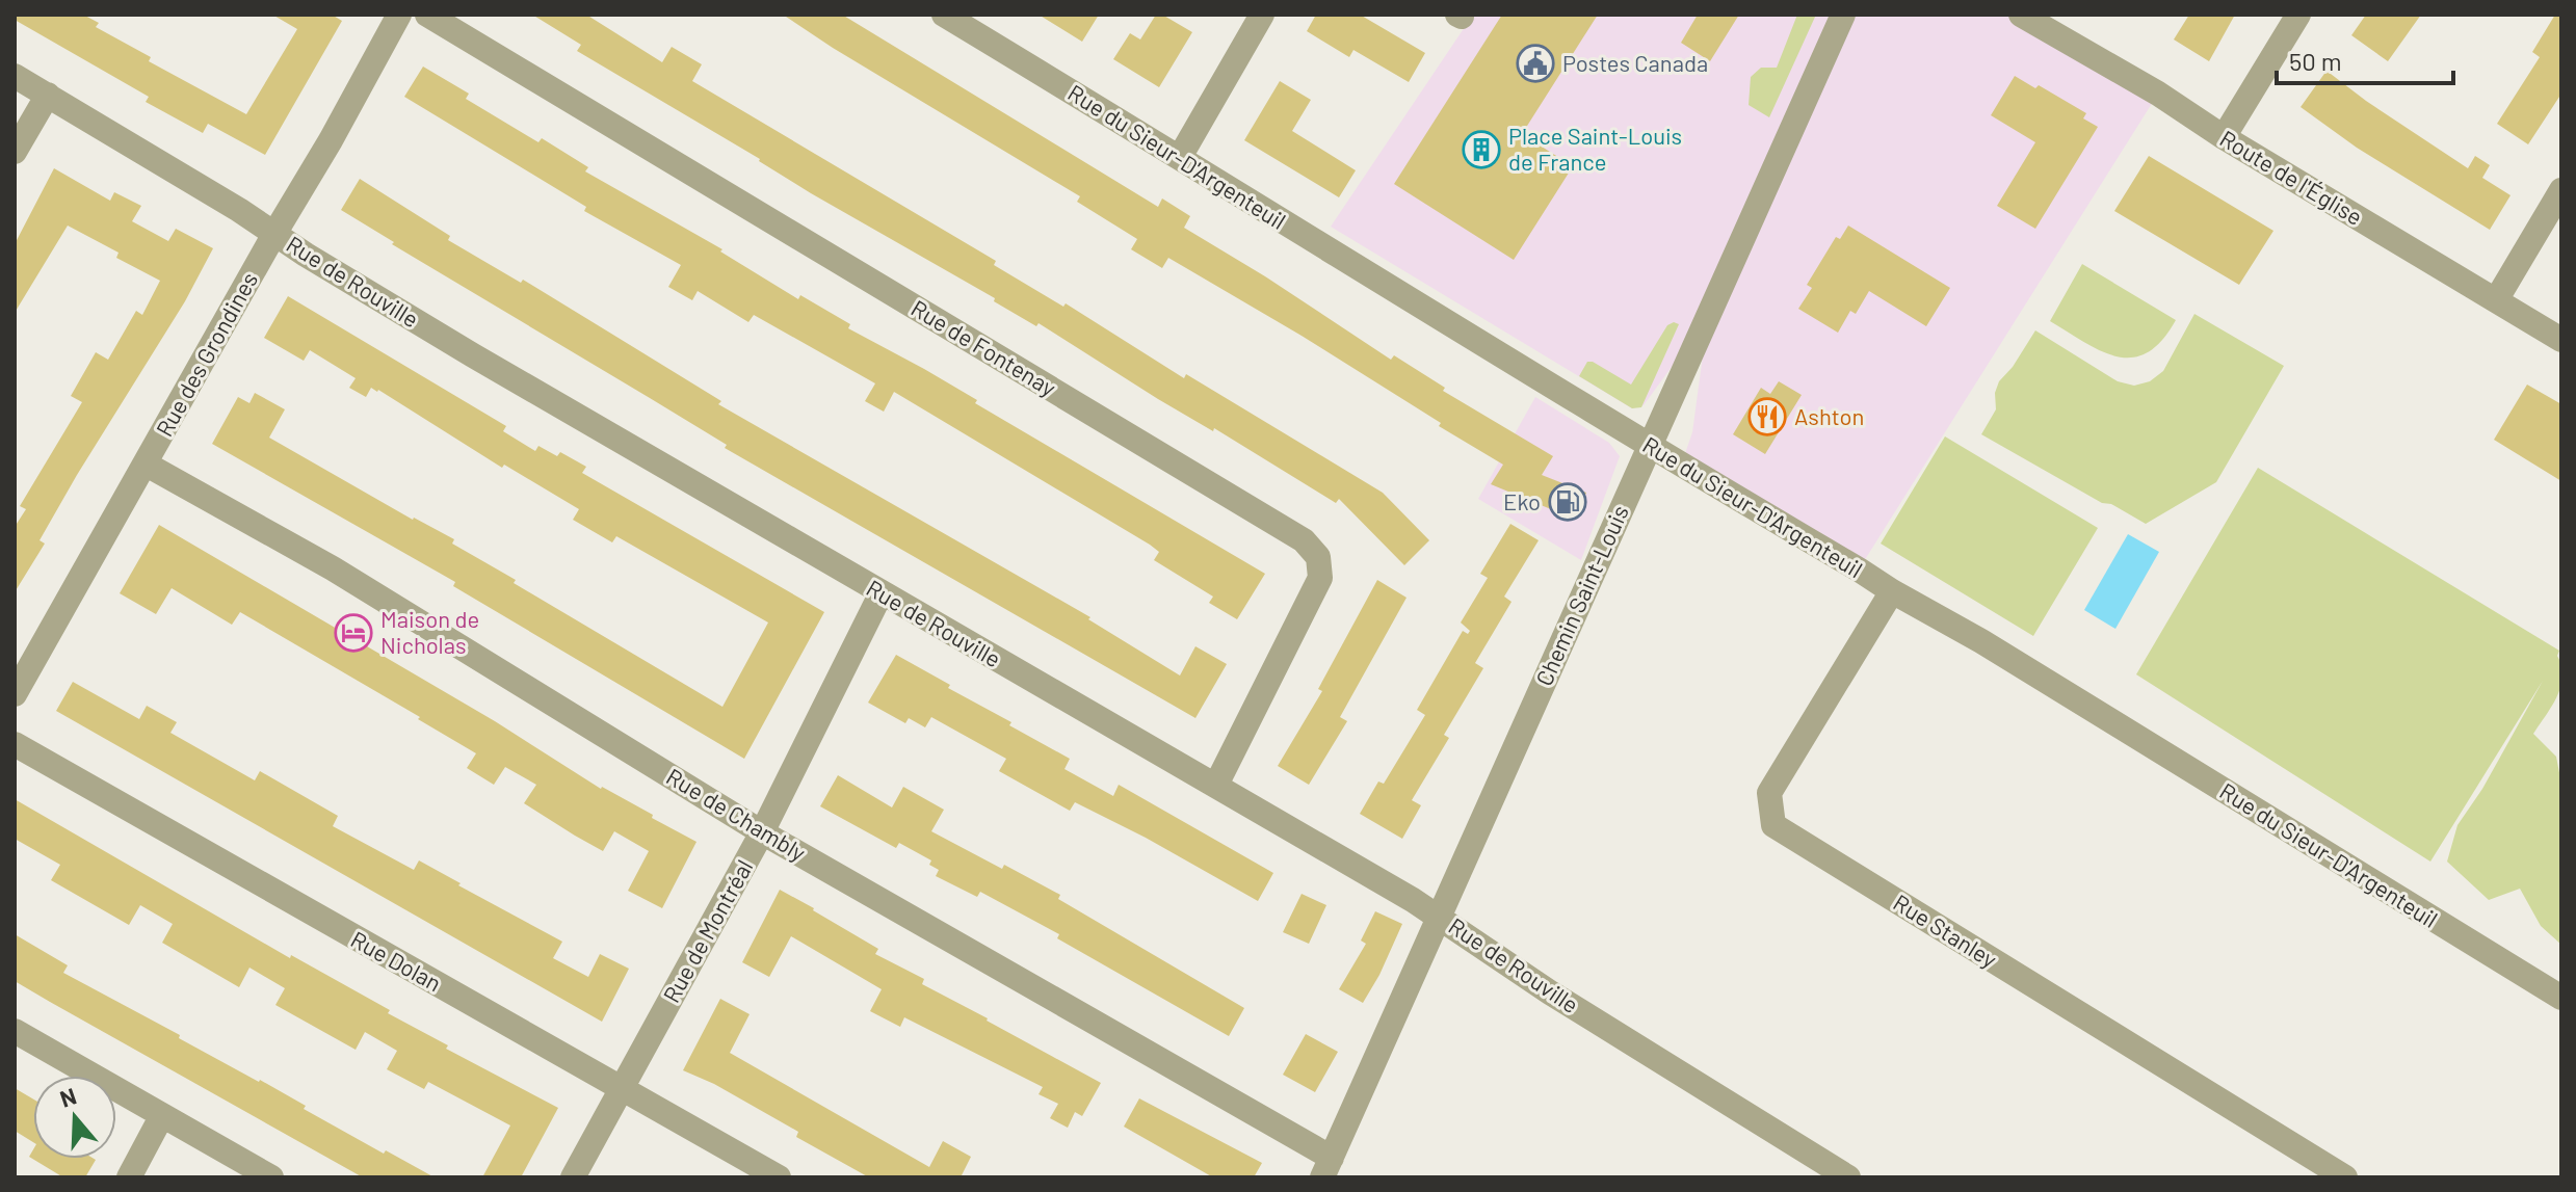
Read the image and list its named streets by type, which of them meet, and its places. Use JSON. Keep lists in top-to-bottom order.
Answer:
{
  "streets": {
    "street": [
      "Rue du Sieur-D'Argenteuil",
      "Route de l'Église",
      "Rue de Rouville",
      "Rue de Fontenay",
      "Rue des Grondines",
      "Chemin Saint-Louis",
      "Rue de Chambly",
      "Rue de Montréal",
      "Rue Stanley",
      "Rue Dolan"
    ]
  },
  "crossings": [
    ["Rue du Sieur-D'Argenteuil", "Chemin Saint-Louis"],
    ["Rue du Sieur-D'Argenteuil", "Rue Stanley"],
    ["Rue de Rouville", "Rue de Fontenay"],
    ["Rue de Rouville", "Rue des Grondines"],
    ["Rue de Rouville", "Chemin Saint-Louis"],
    ["Rue de Rouville", "Rue de Montréal"],
    ["Rue des Grondines", "Rue de Chambly"],
    ["Chemin Saint-Louis", "Rue de Chambly"],
    ["Rue de Chambly", "Rue de Montréal"],
    ["Rue de Montréal", "Rue Dolan"]
  ],
  "places": {
    "public building": ["Postes Canada"],
    "building": ["Place Saint-Louis de France"],
    "restaurant": ["Ashton"],
    "fuel station": ["Eko"],
    "hotel": ["Maison de Nicholas"]
  },
  "scale_bar": "50 m",
  "north": "top"
}
